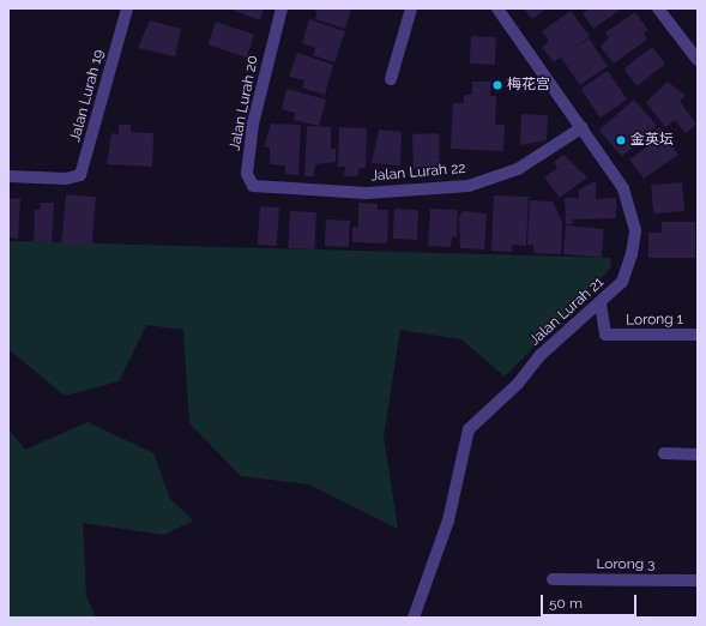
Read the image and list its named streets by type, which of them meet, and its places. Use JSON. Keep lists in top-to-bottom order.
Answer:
{
  "streets": {
    "street": [
      "Jalan Lurah 19",
      "Jalan Lurah 20",
      "Jalan Lurah 22",
      "Jalan Lurah 21",
      "Lorong 1",
      "Lorong 3"
    ]
  },
  "crossings": [
    ["Jalan Lurah 20", "Jalan Lurah 22"],
    ["Jalan Lurah 22", "Jalan Lurah 21"],
    ["Jalan Lurah 21", "Lorong 1"]
  ],
  "places": ["梅花宫", "金英坛"],
  "scale_bar": "50 m"
}
